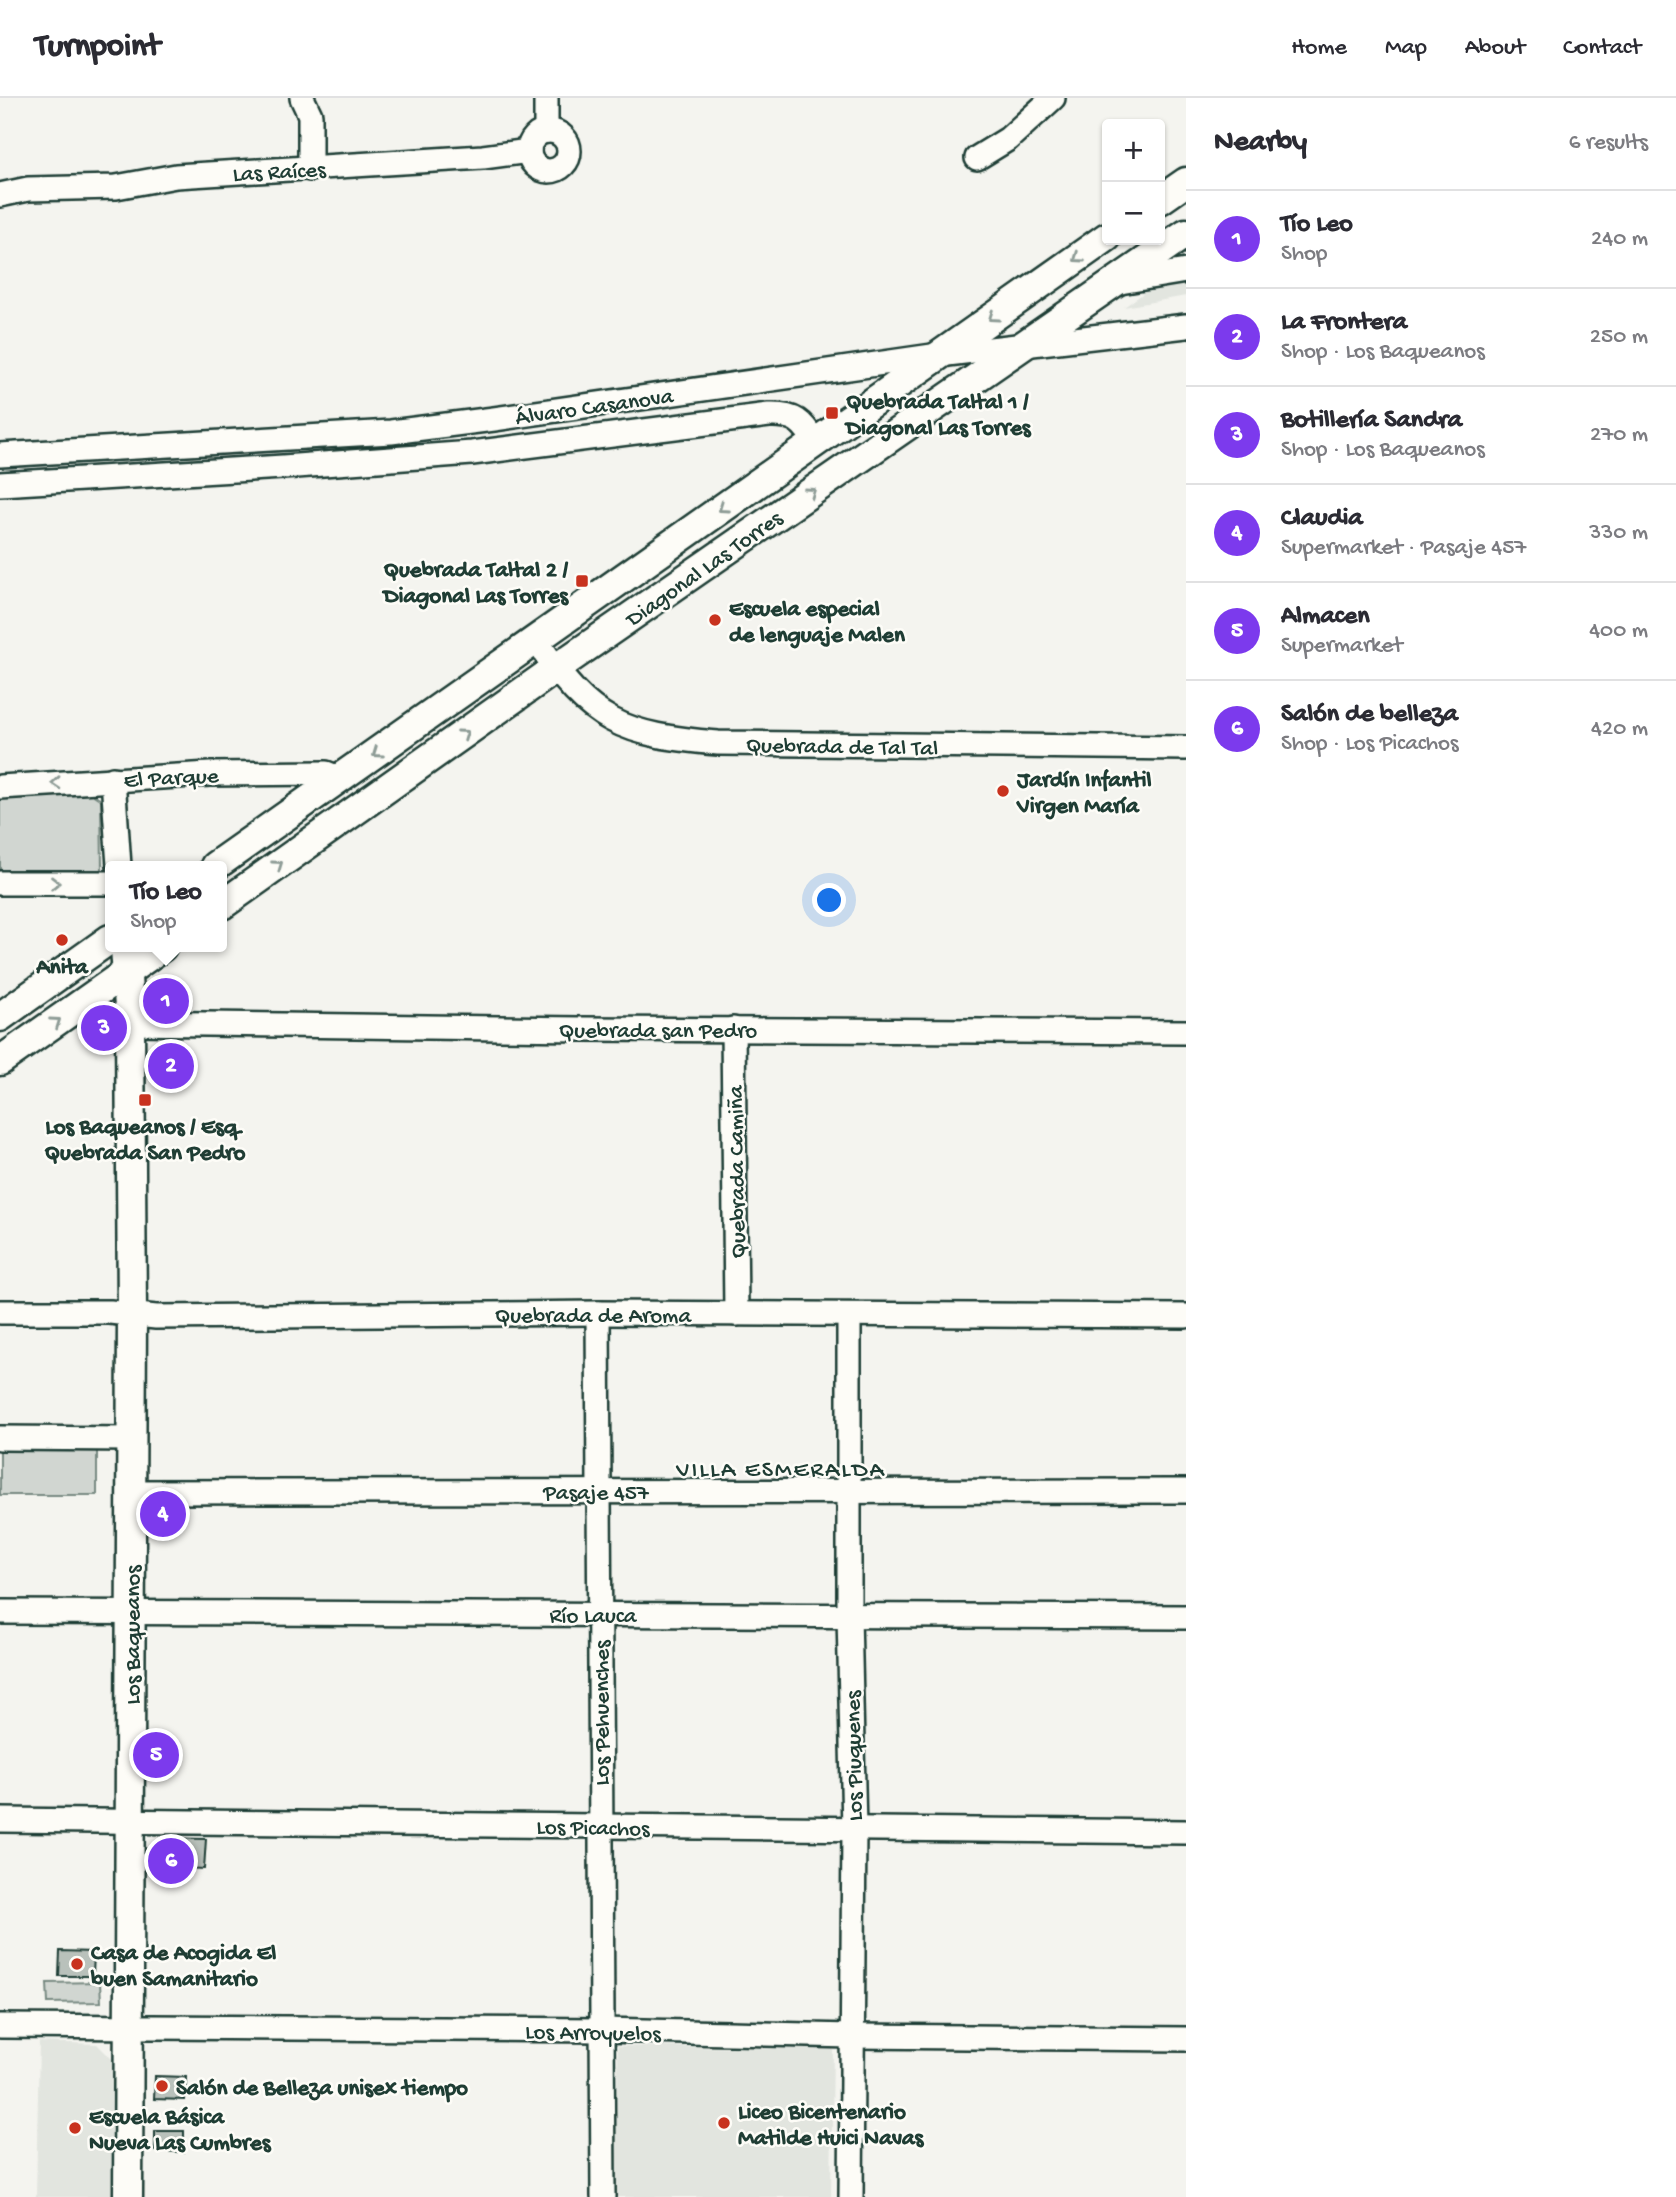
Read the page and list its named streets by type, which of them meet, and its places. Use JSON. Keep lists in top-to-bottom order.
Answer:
{
  "streets": {
    "main road": ["Diagonal Las Torres", "Los Baqueanos"],
    "street": [
      "Las Raíces",
      "Álvaro Casanova",
      "Quebrada de Tal Tal",
      "El Parque",
      "Quebrada san Pedro",
      "Quebrada Camiña",
      "Quebrada de Aroma",
      "Pasaje 457",
      "Río Lauca",
      "Los Pehuenches",
      "Los Piuquenes",
      "Los Picachos",
      "Los Arroyuelos"
    ]
  },
  "crossings": [
    ["Álvaro Casanova", "Diagonal Las Torres"],
    ["Diagonal Las Torres", "Quebrada de Tal Tal"],
    ["Diagonal Las Torres", "El Parque"],
    ["Quebrada san Pedro", "Quebrada Camiña"],
    ["Quebrada san Pedro", "Los Baqueanos"],
    ["Quebrada Camiña", "Quebrada de Aroma"],
    ["Quebrada de Aroma", "Los Baqueanos"],
    ["Quebrada de Aroma", "Los Pehuenches"],
    ["Quebrada de Aroma", "Los Piuquenes"],
    ["Pasaje 457", "Los Baqueanos"],
    ["Pasaje 457", "Los Pehuenches"],
    ["Pasaje 457", "Los Piuquenes"],
    ["Río Lauca", "Los Baqueanos"],
    ["Río Lauca", "Los Pehuenches"],
    ["Río Lauca", "Los Piuquenes"],
    ["Los Baqueanos", "Los Picachos"],
    ["Los Baqueanos", "Los Arroyuelos"],
    ["Los Pehuenches", "Los Picachos"],
    ["Los Pehuenches", "Los Arroyuelos"],
    ["Los Piuquenes", "Los Picachos"],
    ["Los Piuquenes", "Los Arroyuelos"]
  ],
  "districts": ["VILLA ESMERALDA"],
  "places": {
    "transit": ["Quebrada Taltal 1 / Diagonal Las Torres", "Quebrada Taltal 2 / Diagonal Las Torres", "Los Baqueanos / Esq. Quebrada San Pedro"],
    "other": [
      "Escuela especial de lenguaje Malen",
      "Jardín Infantil Virgen María",
      "Anita",
      "Casa de Acogida El buen Samanitario",
      "Salón de Belleza unisex tiempo",
      "Liceo Bicentenario Matilde Huici Navas",
      "Escuela Básica Nueva Las Cumbres"
    ]
  },
  "page": {
    "header": "Turnpoint",
    "nav": [
      "Home",
      "Map",
      "About",
      "Contact"
    ],
    "heading": ["Nearby", "6 results"],
    "map_buttons": ["+", "−"],
    "list": [
      {
        "mark": "1",
        "name": "Tío Leo",
        "note": "Shop",
        "value": "240 m"
      },
      {
        "mark": "2",
        "name": "La Frontera",
        "note": "Shop · Los Baqueanos",
        "value": "250 m"
      },
      {
        "mark": "3",
        "name": "Botillería Sandra",
        "note": "Shop · Los Baqueanos",
        "value": "270 m"
      },
      {
        "mark": "4",
        "name": "Claudia",
        "note": "Supermarket · Pasaje 457",
        "value": "330 m"
      },
      {
        "mark": "5",
        "name": "Almacen",
        "note": "Supermarket",
        "value": "400 m"
      },
      {
        "mark": "6",
        "name": "Salón de belleza",
        "note": "Shop · Los Picachos",
        "value": "420 m"
      }
    ],
    "popup": ["Tío Leo", "Shop"],
    "pins": [
      "1",
      "3",
      "2",
      "4",
      "5",
      "6"
    ]
  }
}
